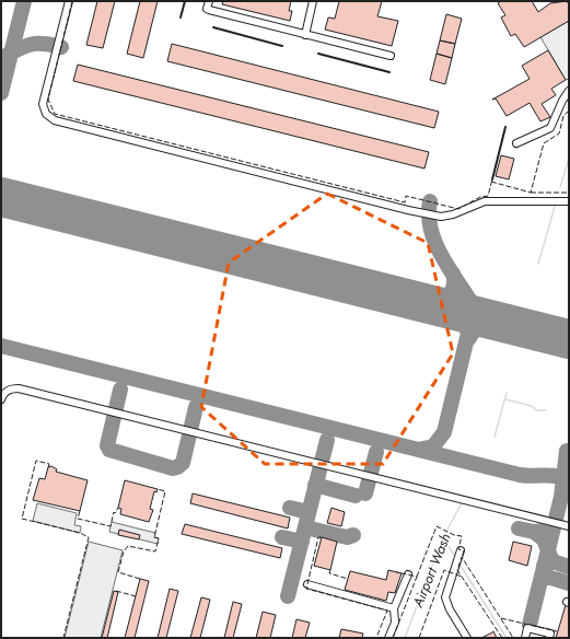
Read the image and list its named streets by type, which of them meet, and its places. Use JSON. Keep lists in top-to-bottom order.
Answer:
{
  "water": ["Airport Wash"]
}
